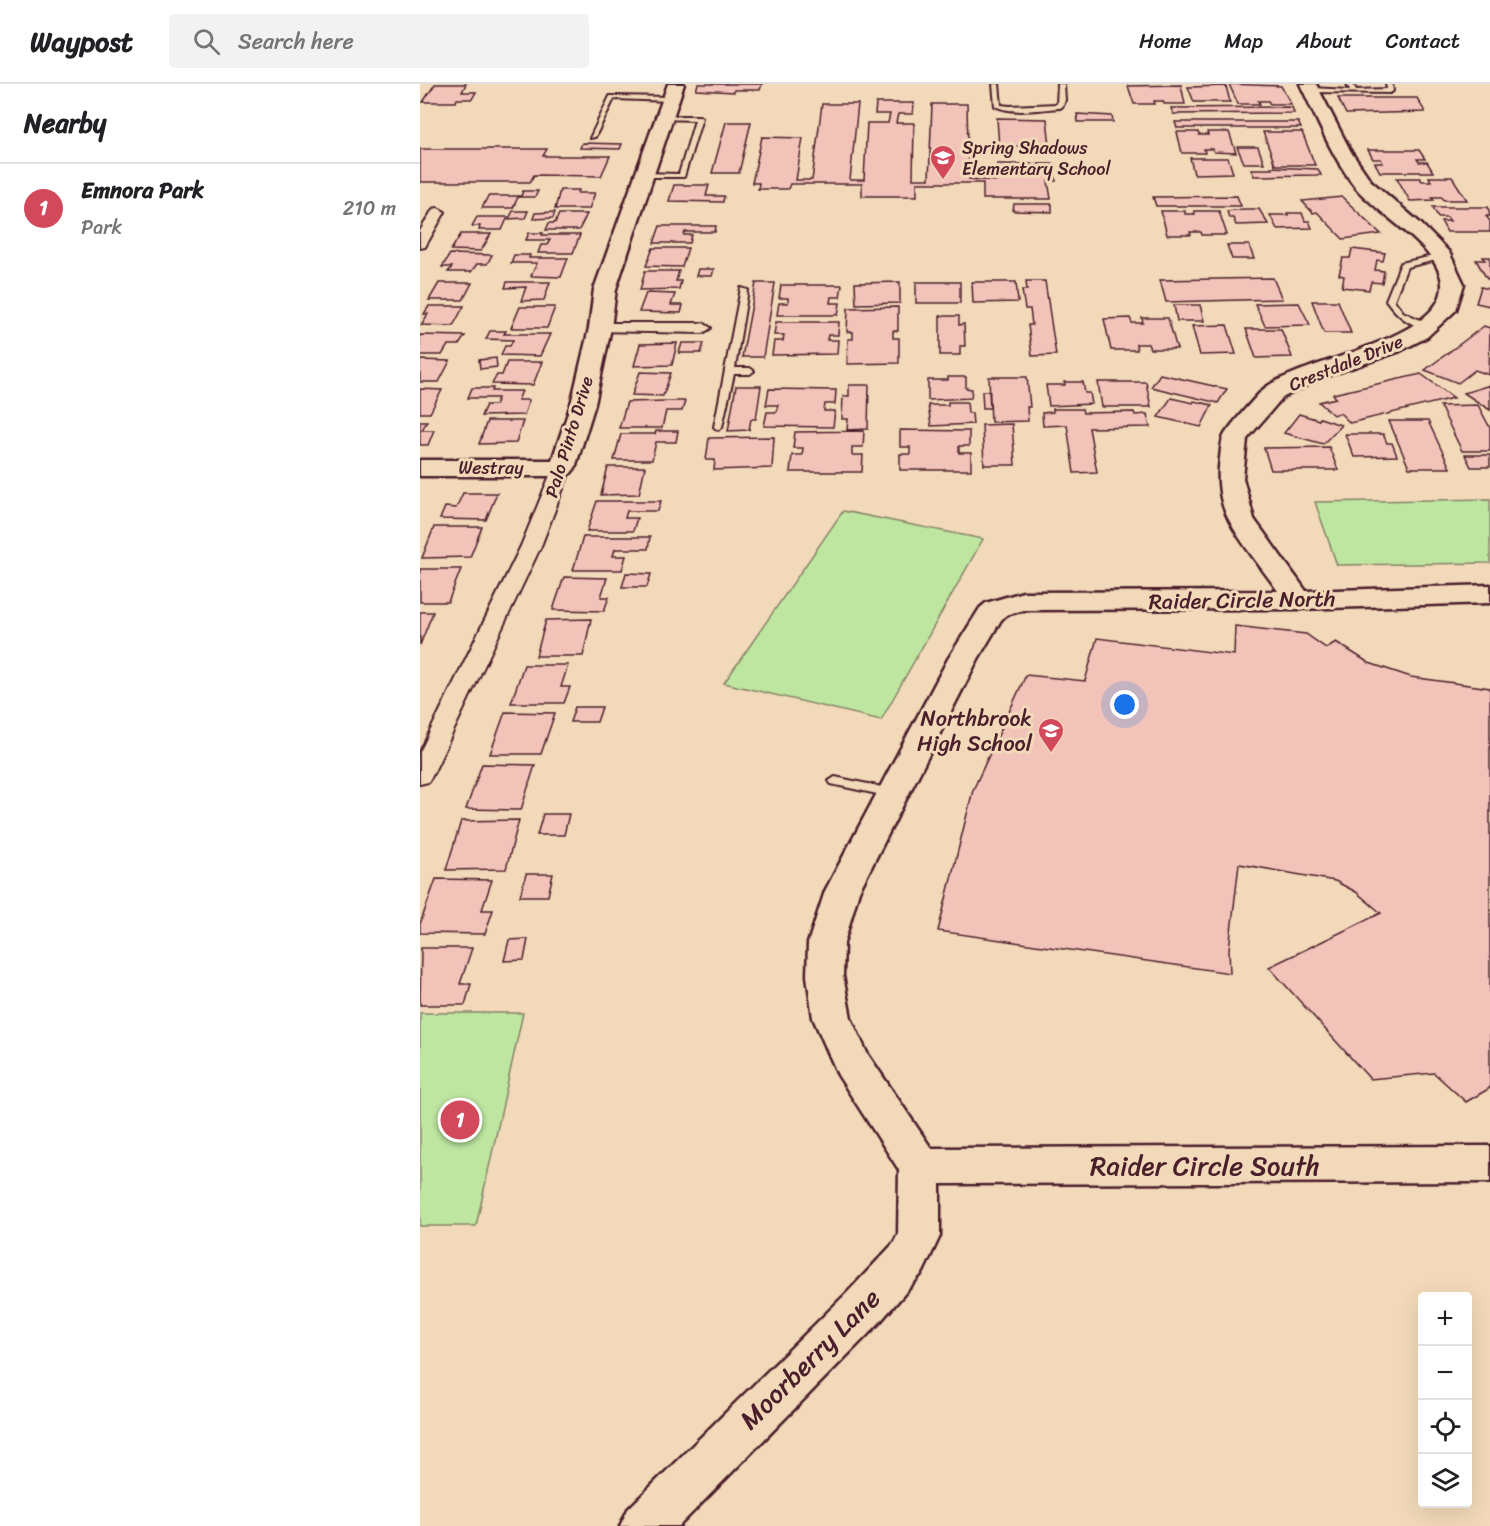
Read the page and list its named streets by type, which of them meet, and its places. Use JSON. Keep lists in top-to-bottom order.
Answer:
{
  "streets": {
    "street": [
      "Crestdale Drive",
      "Palo Pinto Drive",
      "Westray",
      "Raider Circle North",
      "Raider Circle South",
      "Moorberry Lane"
    ]
  },
  "crossings": [
    ["Crestdale Drive", "Raider Circle North"],
    ["Palo Pinto Drive", "Westray"],
    ["Raider Circle South", "Moorberry Lane"]
  ],
  "places": {
    "school or university": ["Spring Shadows Elementary School", "Northbrook High School"]
  },
  "page": {
    "header": "Waypost",
    "search": "Search here",
    "nav": [
      "Home",
      "Map",
      "About",
      "Contact"
    ],
    "heading": "Nearby",
    "list": [
      {
        "mark": "1",
        "name": "Emnora Park",
        "note": "Park",
        "value": "210 m"
      }
    ],
    "pins": "1",
    "map_buttons": ["+", "−"]
  }
}
